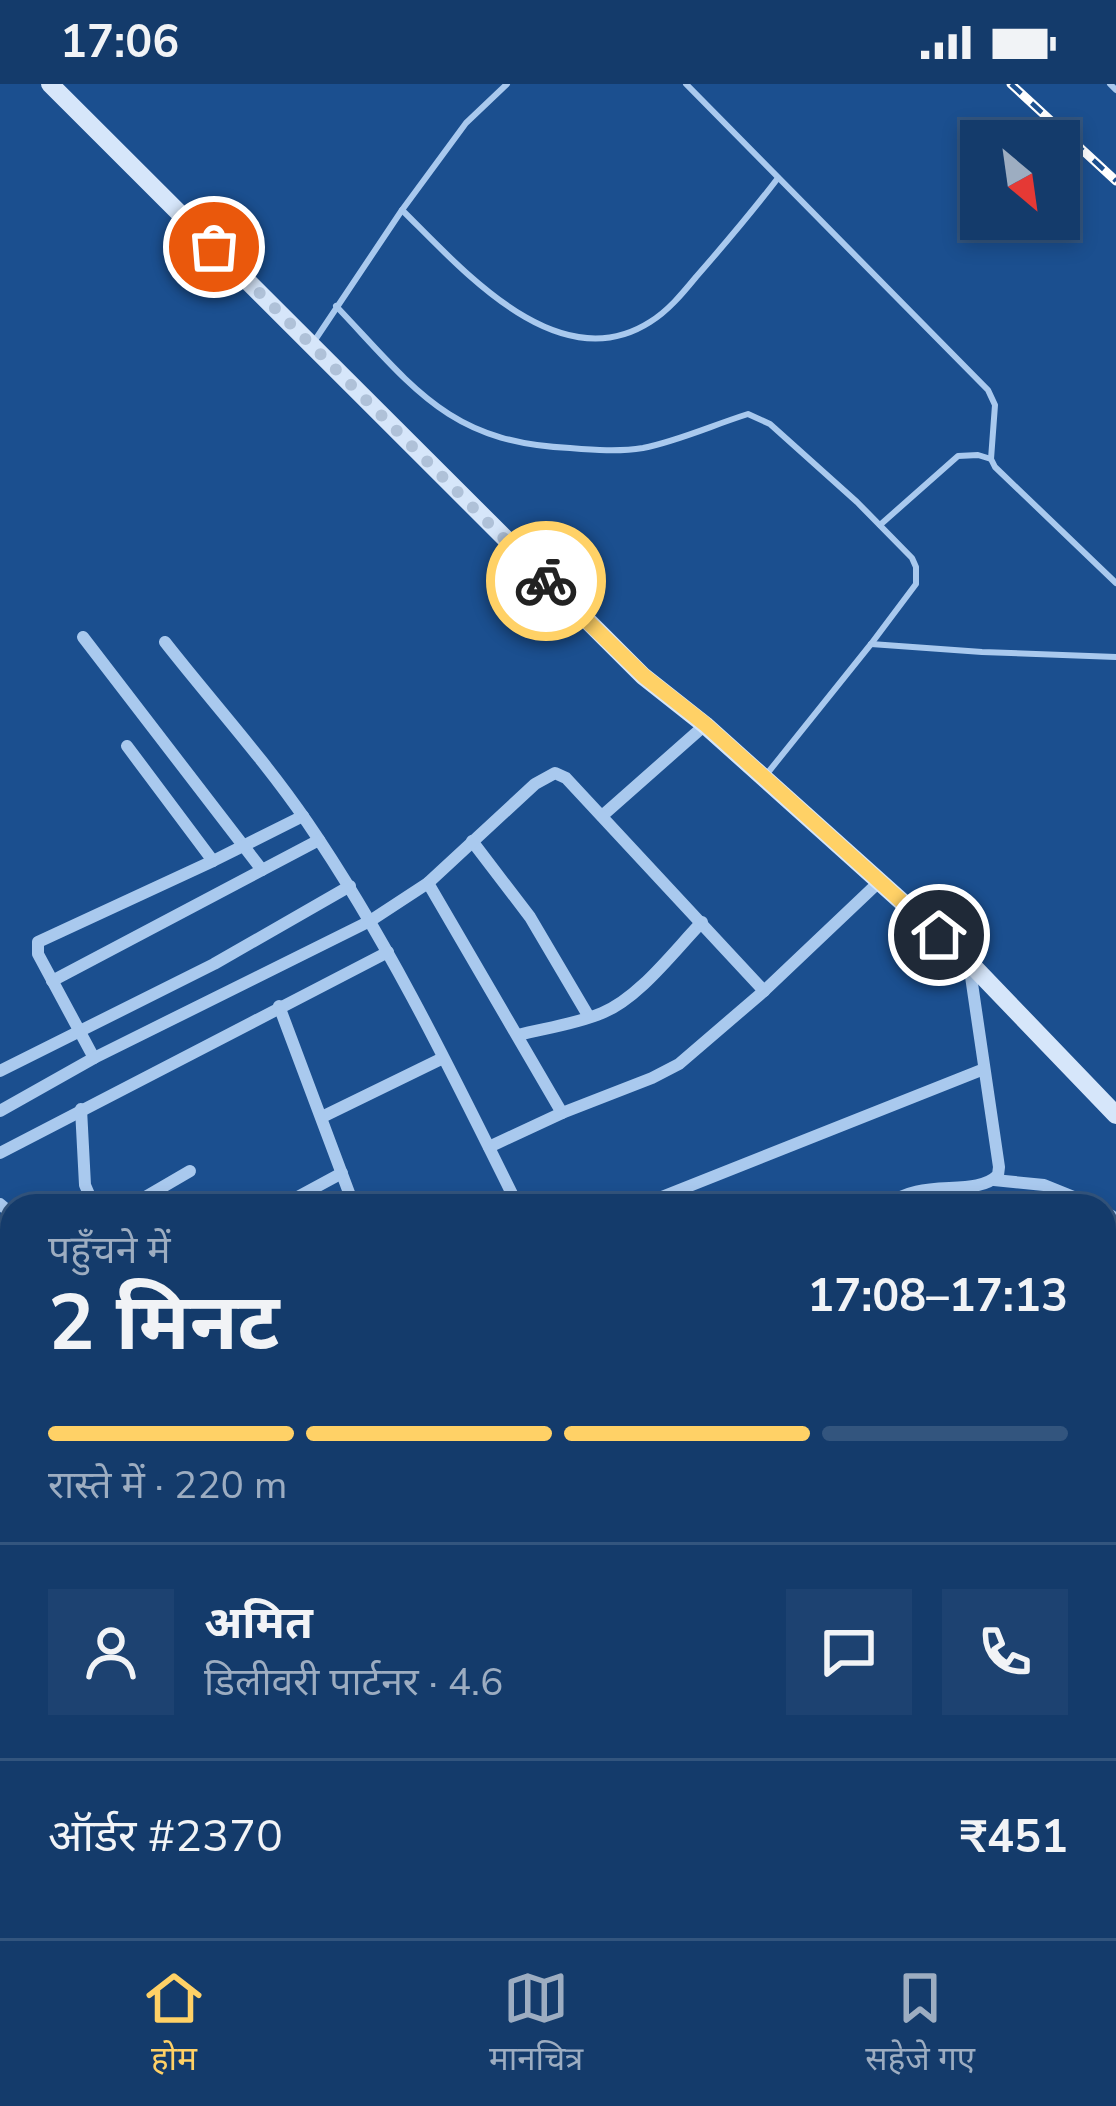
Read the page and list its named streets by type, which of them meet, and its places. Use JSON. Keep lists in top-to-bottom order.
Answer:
{
  "north": "bottom right",
  "page": {
    "status": "17:06",
    "heading": ["2 मिनट", "पहुँचने में", "17:08–17:13"],
    "panel": [
      "अमित",
      "डिलीवरी पार्टनर · 4.6",
      "ऑर्डर #2370",
      "₹451"
    ],
    "bar": "रास्ते में · 220 m",
    "tabs": ["होम", "मानचित्र", "सहेजे गए"]
  }
}
